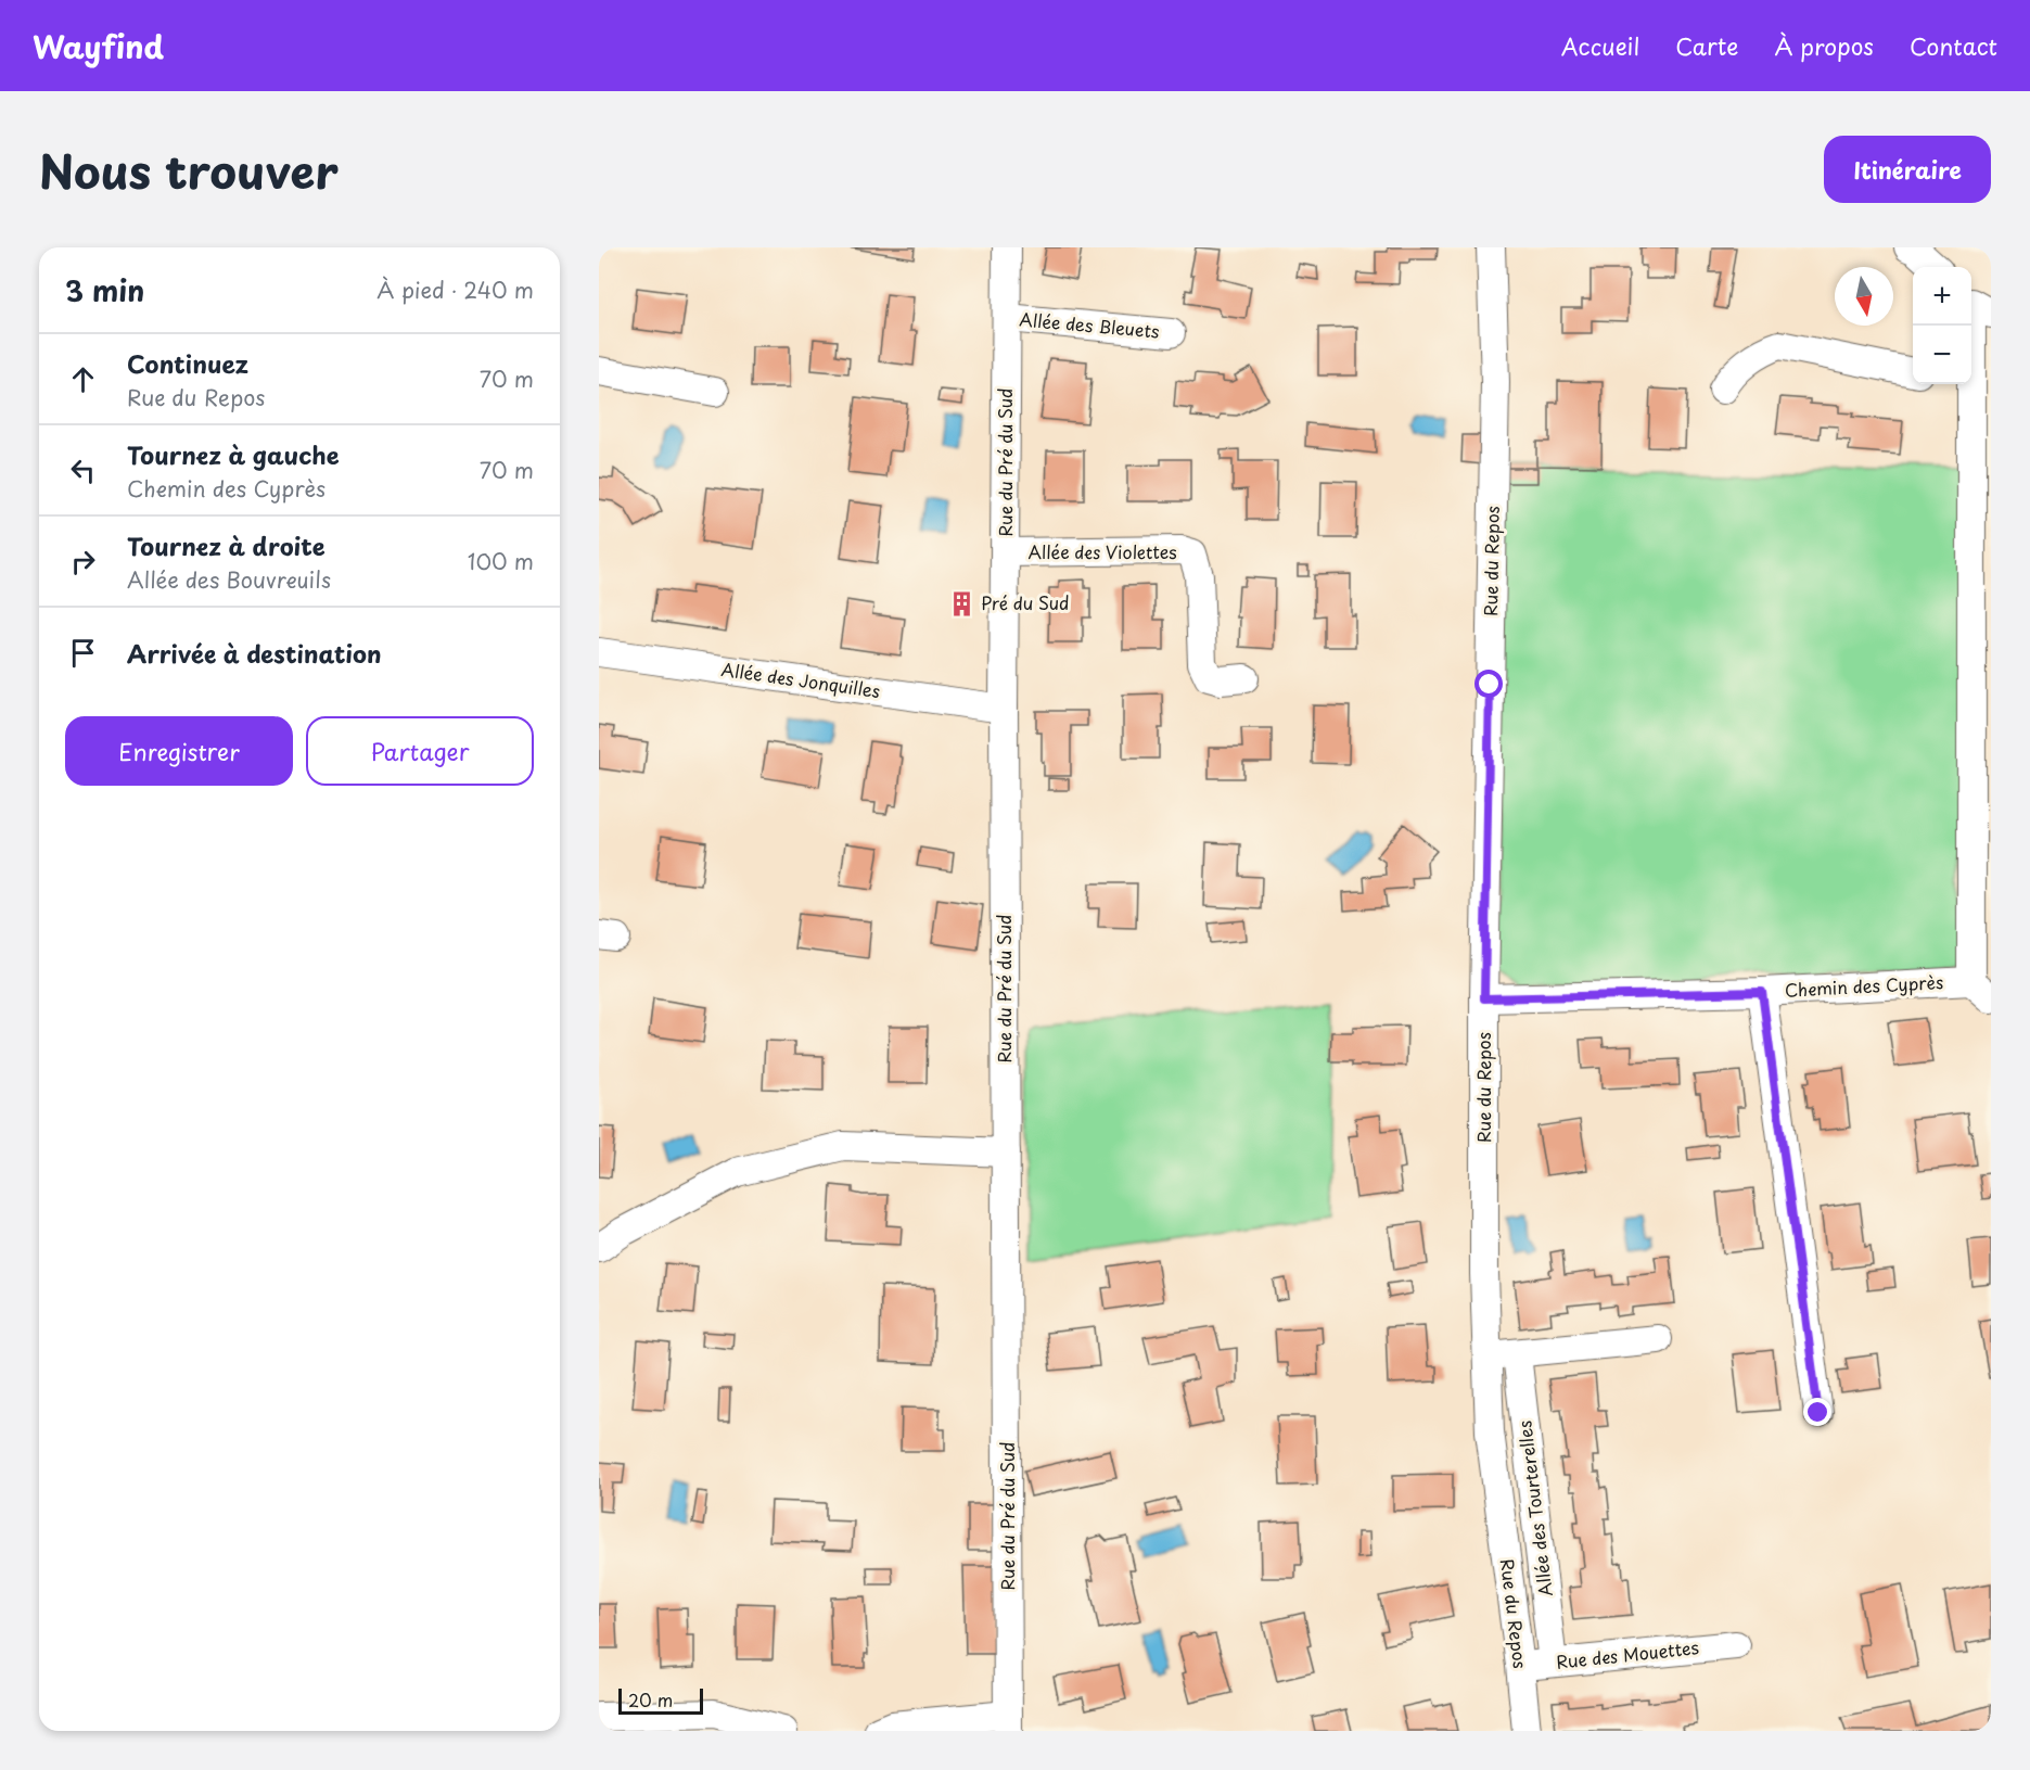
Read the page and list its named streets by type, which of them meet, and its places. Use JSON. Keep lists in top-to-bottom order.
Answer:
{
  "streets": {
    "street": [
      "Allée des Bleuets",
      "Rue du Pré du Sud",
      "Allée des Violettes",
      "Rue du Repos",
      "Allée des Jonquilles",
      "Chemin des Cyprès",
      "Allée des Tourterelles",
      "Rue des Mouettes"
    ]
  },
  "crossings": [
    ["Allée des Bleuets", "Rue du Pré du Sud"],
    ["Rue du Pré du Sud", "Allée des Violettes"],
    ["Rue du Pré du Sud", "Allée des Jonquilles"],
    ["Rue du Repos", "Chemin des Cyprès"],
    ["Rue du Repos", "Rue des Mouettes"],
    ["Allée des Tourterelles", "Rue des Mouettes"]
  ],
  "places": {
    "building": ["Pré du Sud"]
  },
  "scale_bar": "20 m",
  "north": "bottom",
  "page": {
    "header": "Wayfind",
    "nav": [
      "Accueil",
      "Carte",
      "À propos",
      "Contact"
    ],
    "title": "Nous trouver",
    "buttons": [
      "Itinéraire",
      ["Enregistrer", "Partager"]
    ],
    "heading": ["3 min", "À pied · 240 m"],
    "map_buttons": ["+", "−"],
    "list": [
      ["Continuez", "Rue du Repos", "70 m"],
      ["Tournez à gauche", "Chemin des Cyprès", "70 m"],
      ["Tournez à droite", "Allée des Bouvreuils", "100 m"],
      "Arrivée à destination"
    ],
    "scale": "20 m"
  }
}
